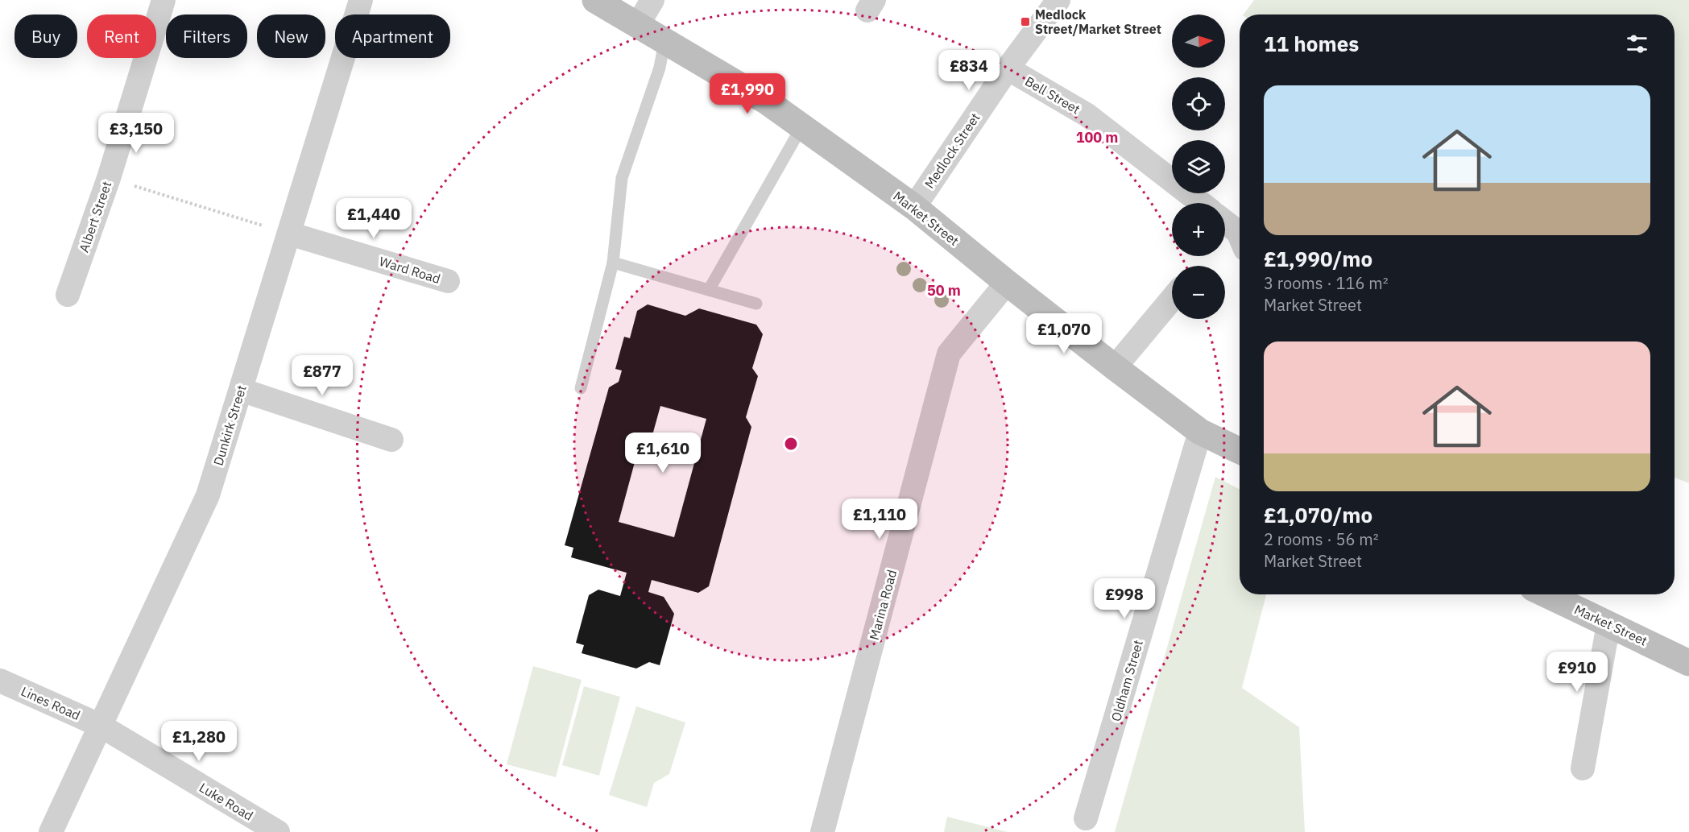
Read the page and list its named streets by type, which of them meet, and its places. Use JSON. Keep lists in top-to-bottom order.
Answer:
{
  "streets": {
    "street": [
      "Bell Street",
      "Medlock Street",
      "Albert Street",
      "Market Street",
      "Ward Road",
      "Dunkirk Street",
      "Marina Road",
      "Oldham Street",
      "Lines Road",
      "Luke Road"
    ]
  },
  "crossings": [
    ["Bell Street", "Medlock Street"],
    ["Medlock Street", "Market Street"],
    ["Market Street", "Marina Road"],
    ["Market Street", "Oldham Street"],
    ["Ward Road", "Dunkirk Street"],
    ["Dunkirk Street", "Lines Road"],
    ["Dunkirk Street", "Luke Road"],
    ["Lines Road", "Luke Road"]
  ],
  "places": {
    "transit": ["Medlock Street/Market Street"]
  },
  "north": "right",
  "page": {
    "map_buttons": ["+", "−"],
    "chip": [
      "Buy",
      "Rent",
      "Filters",
      "New",
      "Apartment"
    ],
    "heading": "11 homes",
    "price": [
      "£834",
      "£1,990",
      "£3,150",
      "£1,440",
      "£1,070",
      "£877",
      "£1,610",
      "£1,110",
      "£998",
      "£910",
      "£1,280"
    ],
    "list": [
      {
        "name": "£1,990/mo",
        "note": "3 rooms · 116 m² · Market Street"
      },
      {
        "name": "£1,070/mo",
        "note": "2 rooms · 56 m² · Market Street"
      }
    ]
  },
  "rings": ["100 m", "50 m"]
}
